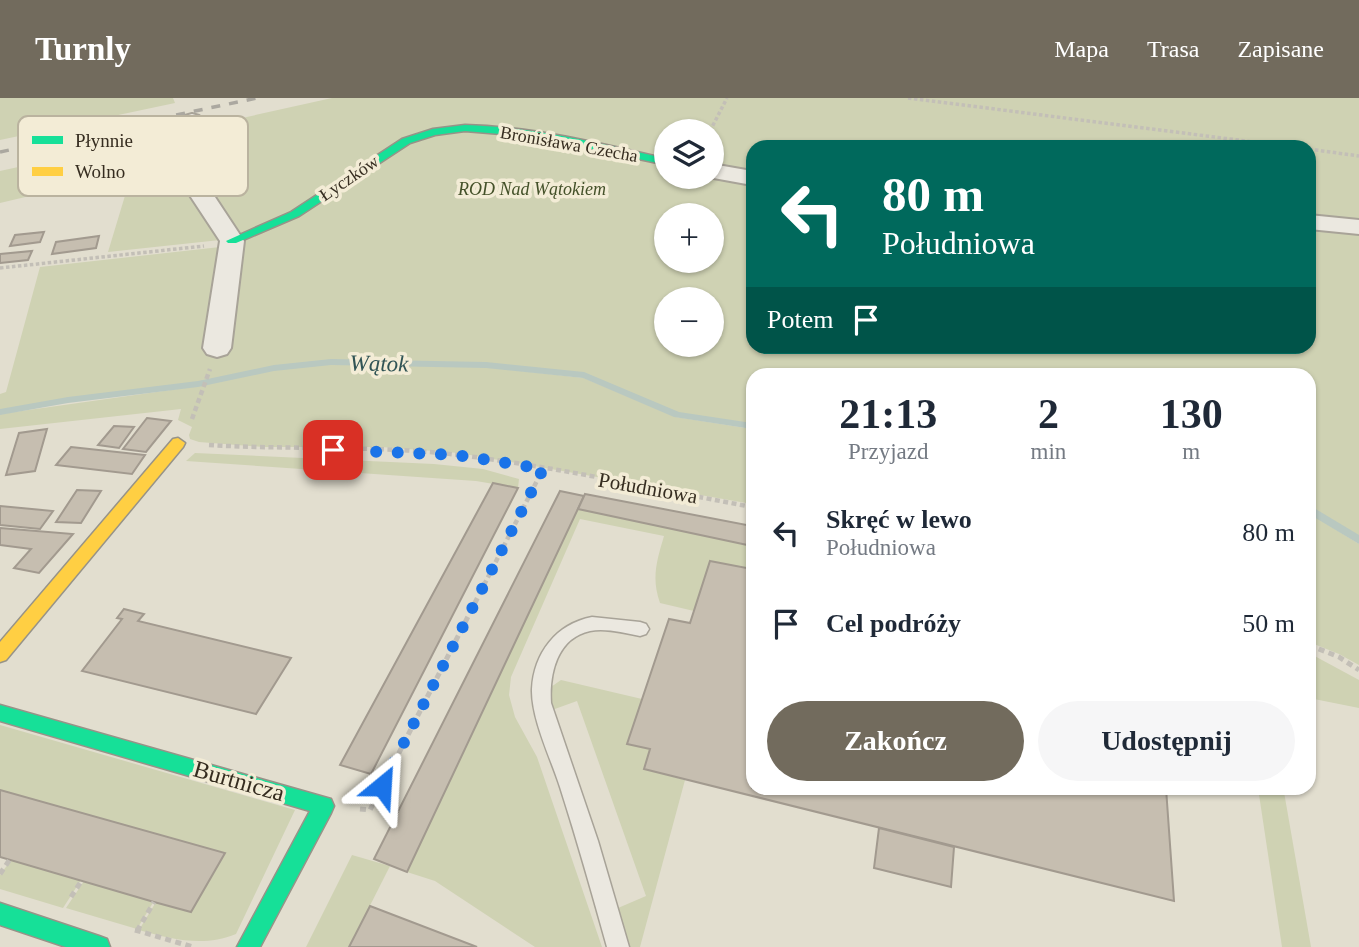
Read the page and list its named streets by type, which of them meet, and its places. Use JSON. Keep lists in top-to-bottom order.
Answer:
{
  "streets": {
    "street": ["Bronisława Czecha", "Łyczków", "Burtnicza"],
    "path": ["Południowa"]
  },
  "crossings": [
    ["Bronisława Czecha", "Łyczków"]
  ],
  "water": ["Wątok"],
  "parks": ["ROD Nad Wątokiem"],
  "legend": ["Płynnie", "Wolno"],
  "page": {
    "header": "Turnly",
    "nav": ["Mapa", "Trasa", "Zapisane"],
    "map_buttons": ["+", "−"],
    "turn": ["80 m", "Południowa"],
    "then": "Potem",
    "eta": [
      "21:13",
      "Przyjazd",
      "2",
      "min",
      "130",
      "m"
    ],
    "list": [
      {
        "name": "Skręć w lewo",
        "note": "Południowa",
        "value": "80 m"
      },
      {
        "name": "Cel podróży",
        "value": "50 m"
      }
    ],
    "buttons": ["Zakończ", "Udostępnij"]
  }
}
